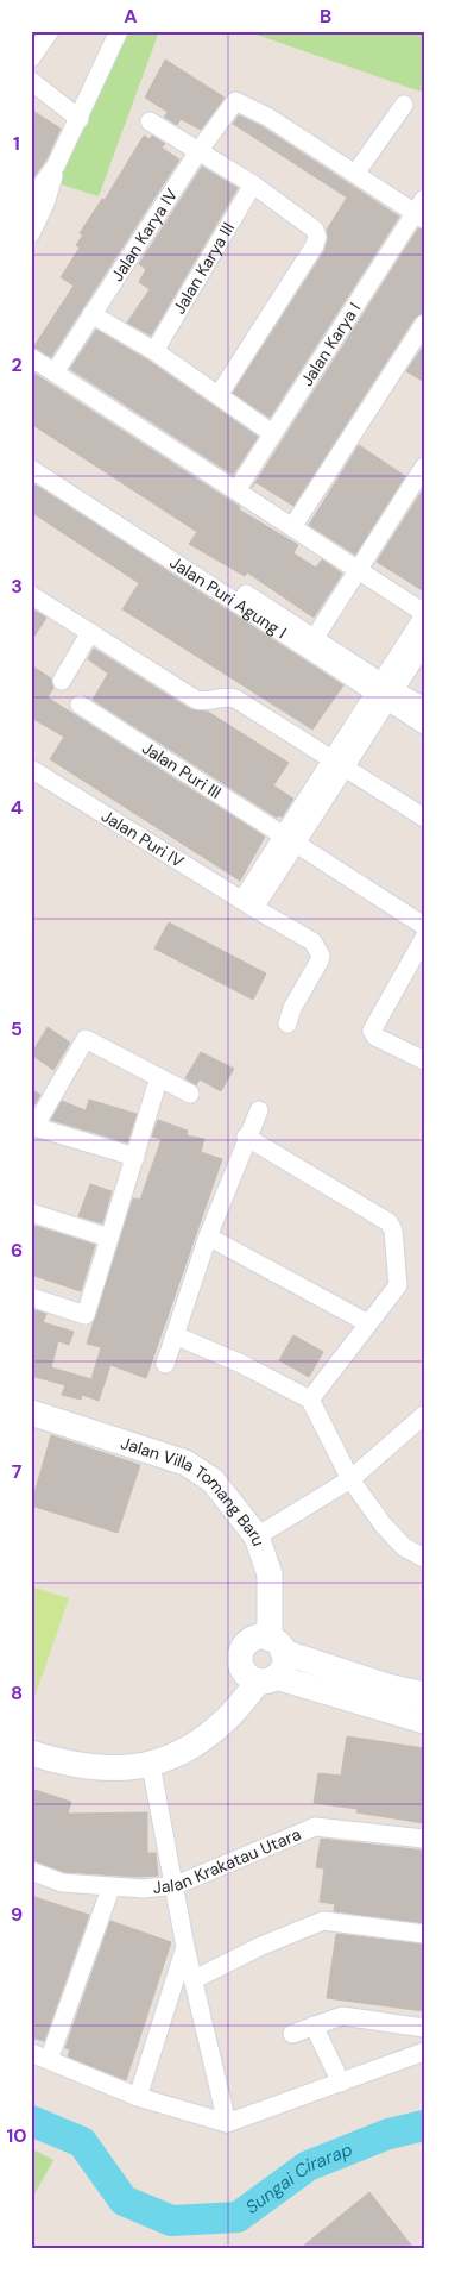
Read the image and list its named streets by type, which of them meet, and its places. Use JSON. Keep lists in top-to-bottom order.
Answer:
{
  "streets": {
    "street": [
      "Jalan Karya IV",
      "Jalan Karya III",
      "Jalan Karya I",
      "Jalan Puri Agung I",
      "Jalan Puri III",
      "Jalan Puri IV",
      "Jalan Villa Tomang Baru",
      "Jalan Krakatau Utara"
    ]
  },
  "water": ["Sungai Cirarap"],
  "grid": {
    "columns": ["A", "B"],
    "rows": [
      "1",
      "2",
      "3",
      "4",
      "5",
      "6",
      "7",
      "8",
      "9",
      "10"
    ]
  }
}
